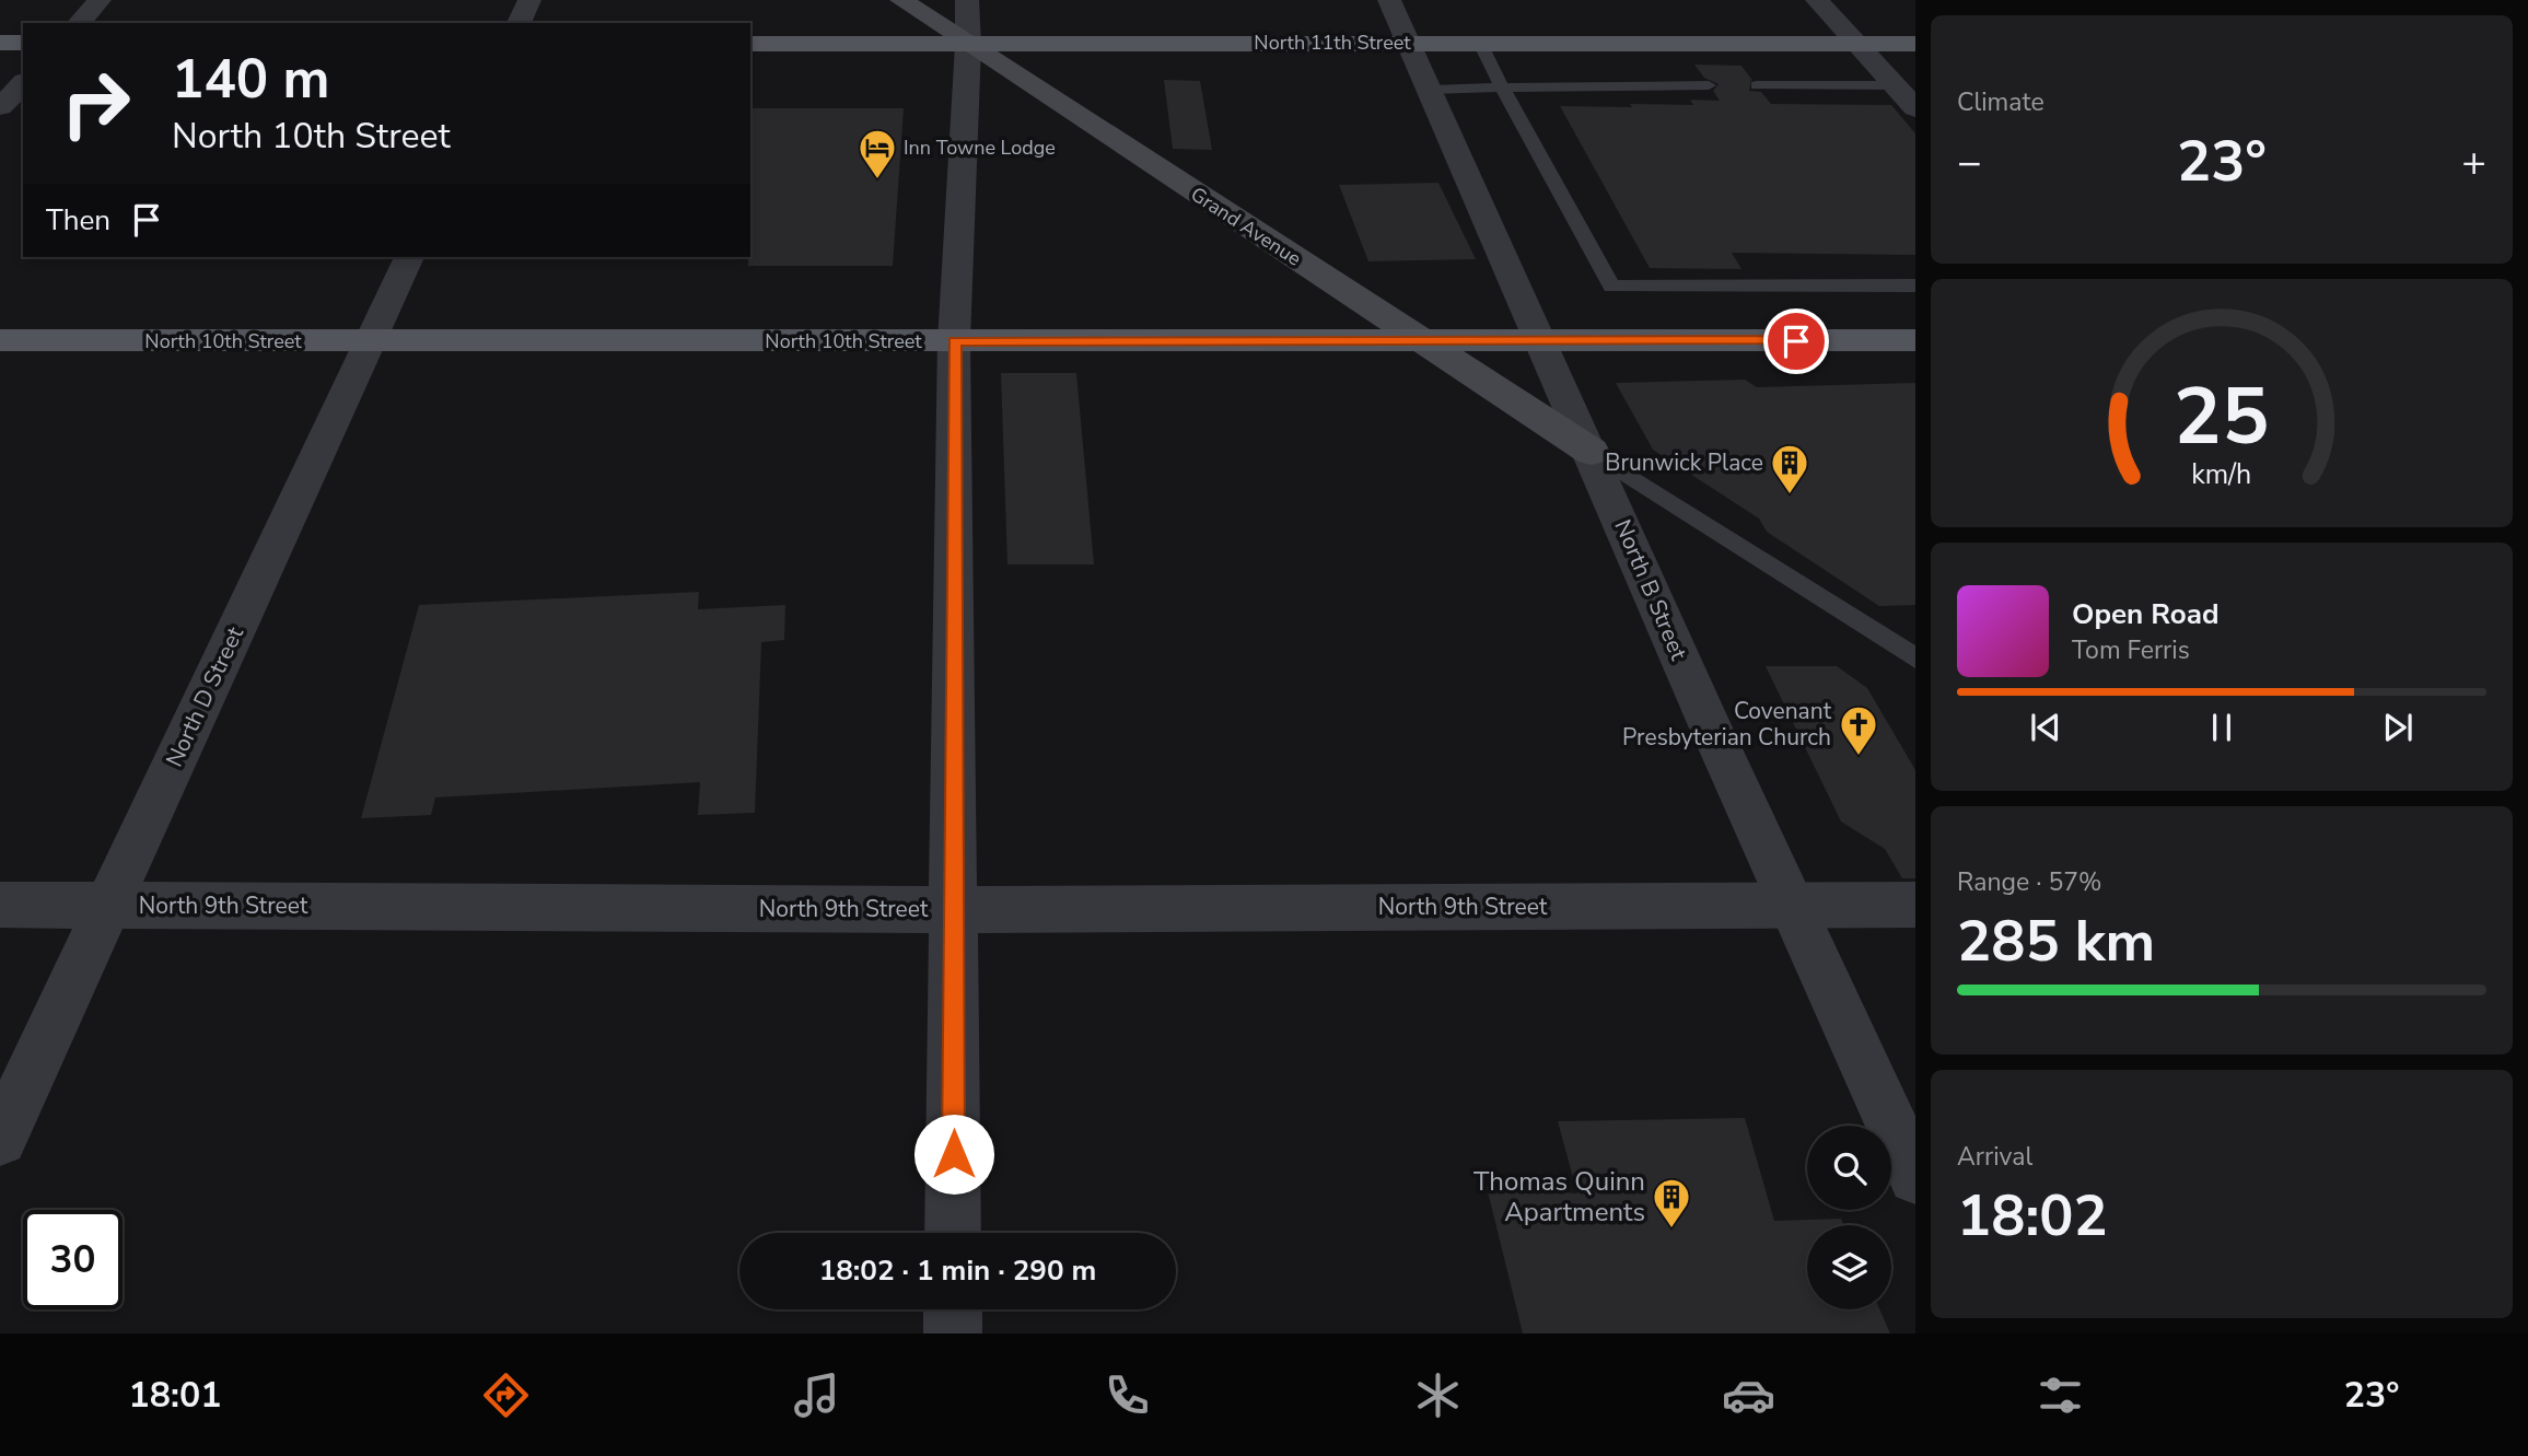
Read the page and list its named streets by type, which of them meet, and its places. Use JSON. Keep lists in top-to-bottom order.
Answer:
{
  "streets": {
    "main road": ["North 11th Street", "Grand Avenue", "North 10th Street"],
    "street": ["North B Street", "North D Street", "North 9th Street"]
  },
  "crossings": [
    ["North 11th Street", "Grand Avenue"],
    ["North 11th Street", "North B Street"],
    ["Grand Avenue", "North 10th Street"],
    ["Grand Avenue", "North B Street"],
    ["North 10th Street", "North B Street"],
    ["North 10th Street", "North D Street"],
    ["North B Street", "North 9th Street"],
    ["North D Street", "North 9th Street"]
  ],
  "places": {
    "hotel": ["Inn Towne Lodge"],
    "building": ["Brunwick Place", "Thomas Quinn Apartments"],
    "church": ["Covenant Presbyterian Church"]
  },
  "page": {
    "tile": [
      "Climate",
      ["Range · 57%", "285 km"],
      ["Arrival", "18:02"]
    ],
    "turn": ["140 m", "North 10th Street"],
    "heat": ["−", "23°", "+"],
    "then": "Then",
    "song": ["Open Road", "Tom Ferris"],
    "limit": "30",
    "trip": "18:02 · 1 min · 290 m",
    "tabs": ["18:01", "23°"],
    "gauge": ["25", "km/h"]
  }
}
